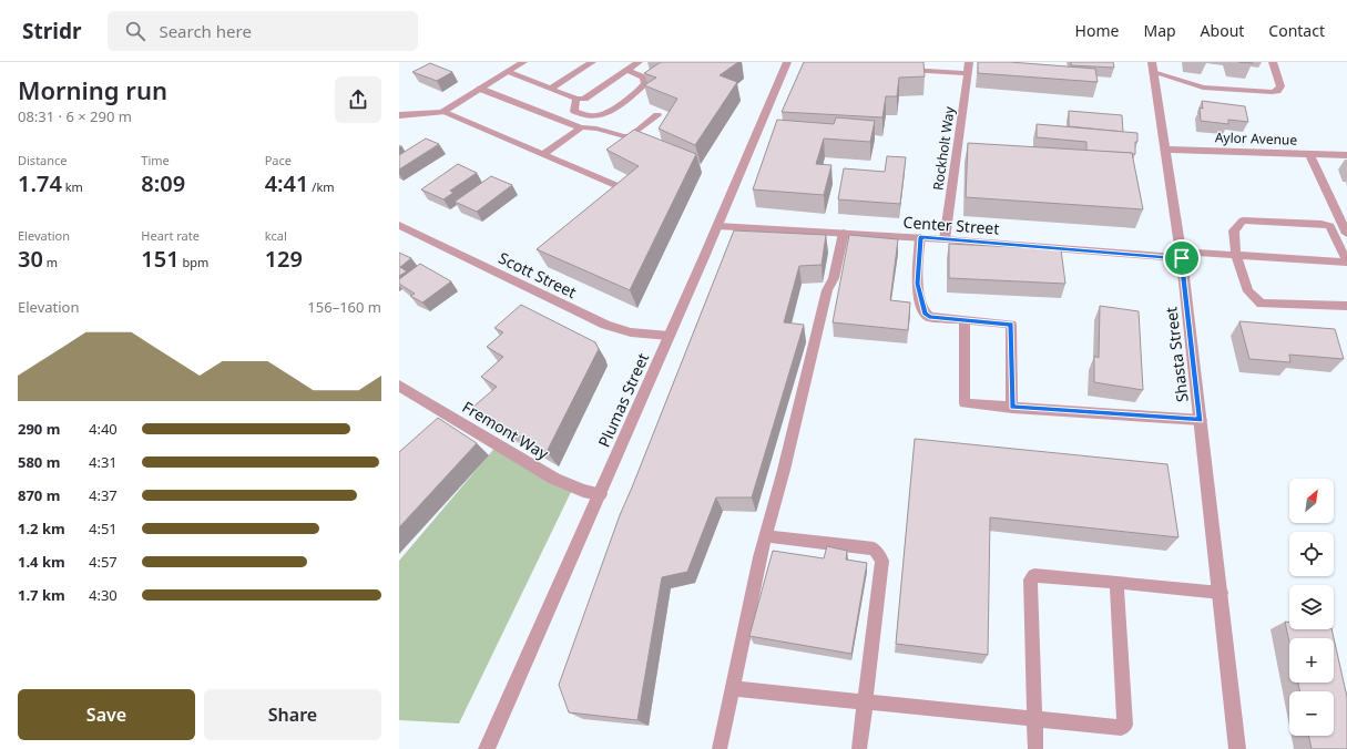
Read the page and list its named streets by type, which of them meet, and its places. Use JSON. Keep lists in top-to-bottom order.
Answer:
{
  "streets": {
    "street": [
      "Aylor Avenue",
      "Center Street",
      "Scott Street",
      "Shasta Street",
      "Plumas Street",
      "Fremont Way"
    ],
    "lane": ["Rockholt Way"]
  },
  "crossings": [
    ["Aylor Avenue", "Shasta Street"],
    ["Rockholt Way", "Center Street"],
    ["Center Street", "Shasta Street"],
    ["Center Street", "Plumas Street"],
    ["Scott Street", "Plumas Street"],
    ["Plumas Street", "Fremont Way"]
  ],
  "north": "top right",
  "page": {
    "header": "Stridr",
    "search": "Search here",
    "nav": [
      "Home",
      "Map",
      "About",
      "Contact"
    ],
    "heading": ["Morning run", "08:31 · 6 × 290 m"],
    "stats": [
      ["Distance", "1.74 km"],
      ["Time", "8:09"],
      ["Pace", "4:41 /km"],
      ["Elevation", "30 m"],
      ["Heart rate", "151 bpm"],
      ["kcal", "129"]
    ],
    "chart": ["Elevation", "156–160 m"],
    "list": [
      {
        "name": "290 m",
        "note": "4:40"
      },
      {
        "name": "580 m",
        "note": "4:31"
      },
      {
        "name": "870 m",
        "note": "4:37"
      },
      {
        "name": "1.2 km",
        "note": "4:51"
      },
      {
        "name": "1.4 km",
        "note": "4:57"
      },
      {
        "name": "1.7 km",
        "note": "4:30"
      }
    ],
    "map_buttons": ["+", "−"],
    "buttons": ["Save", "Share"]
  }
}
